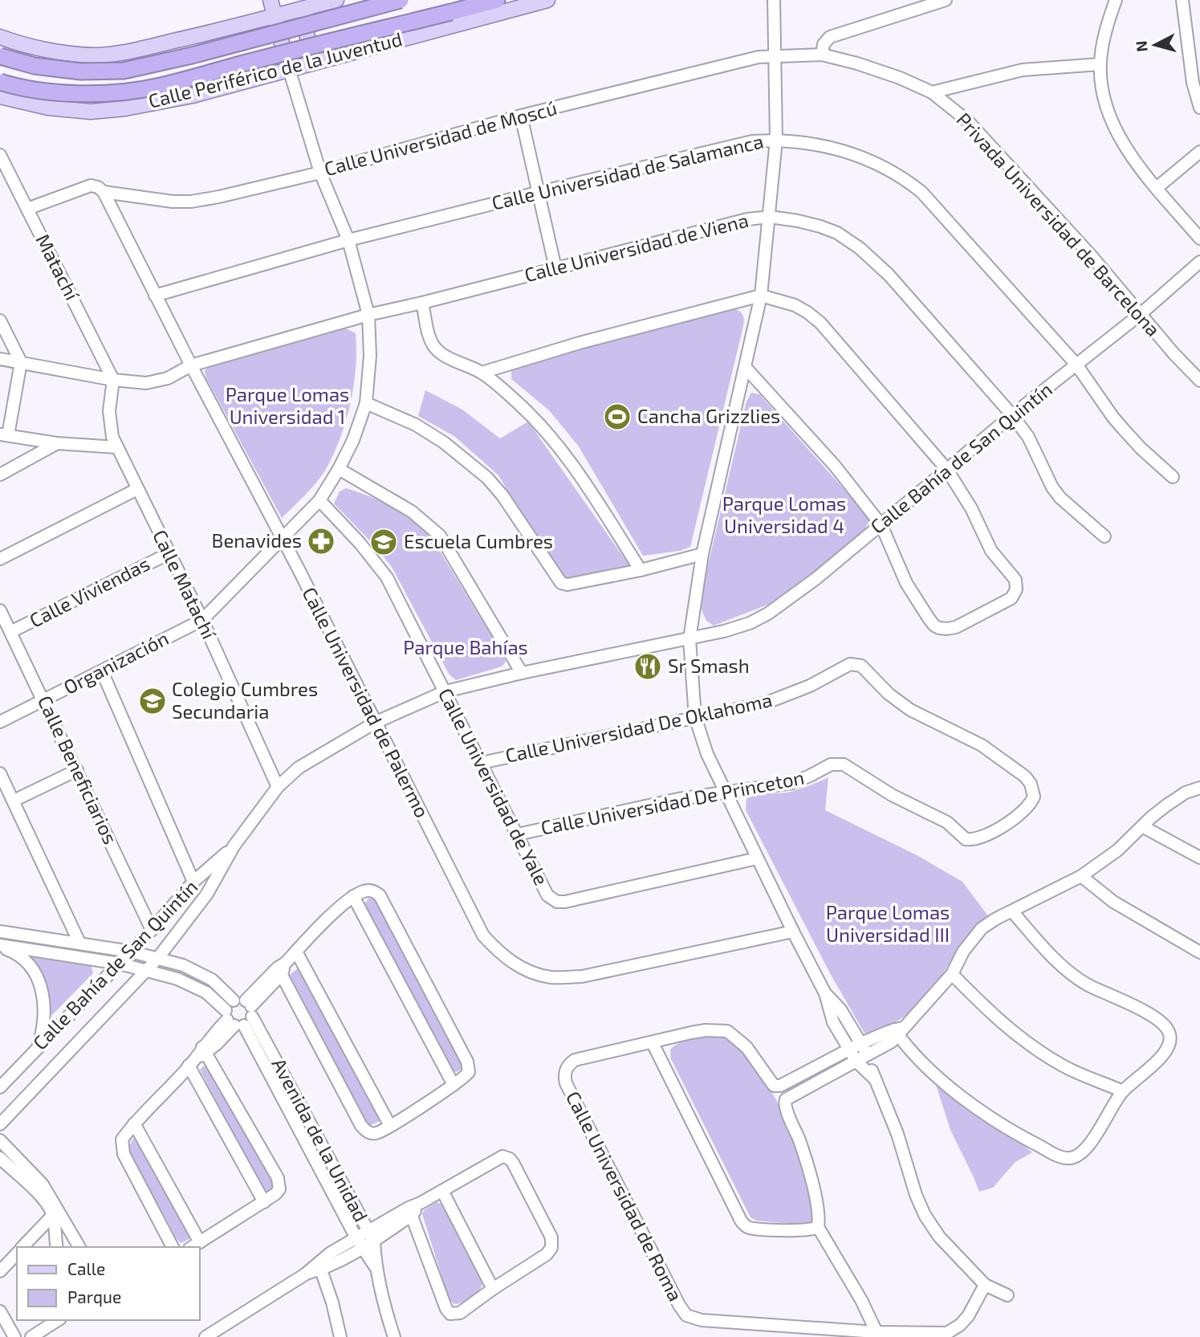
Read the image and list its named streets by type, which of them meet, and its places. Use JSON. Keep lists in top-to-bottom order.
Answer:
{
  "streets": {
    "main road": ["Calle Periférico de la Juventud"],
    "street": [
      "Calle Universidad de Moscú",
      "Calle Universidad de Salamanca",
      "Privada Universidad de Barcelona",
      "Calle Universidad de Viena",
      "Matachí",
      "Calle Bahía de San Quintín",
      "Calle Matachí",
      "Calle Viviendas",
      "Organización",
      "Calle Universidad de Palermo",
      "Calle Universidad De Oklahoma",
      "Calle Beneficiarios",
      "Calle Universidad de Yale",
      "Calle Universidad De Princeton",
      "Avenida de la Unidad",
      "Calle Universidad de Roma"
    ]
  },
  "crossings": [
    ["Calle Periférico de la Juventud", "Organización"],
    ["Calle Universidad de Moscú", "Privada Universidad de Barcelona"],
    ["Calle Universidad de Moscú", "Organización"],
    ["Calle Universidad de Moscú", "Calle Universidad de Palermo"],
    ["Calle Universidad de Salamanca", "Calle Bahía de San Quintín"],
    ["Calle Universidad de Salamanca", "Organización"],
    ["Calle Universidad de Salamanca", "Calle Universidad de Palermo"],
    ["Privada Universidad de Barcelona", "Calle Bahía de San Quintín"],
    ["Calle Universidad de Viena", "Matachí"],
    ["Calle Universidad de Viena", "Calle Bahía de San Quintín"],
    ["Calle Universidad de Viena", "Calle Matachí"],
    ["Calle Universidad de Viena", "Organización"],
    ["Calle Universidad de Viena", "Calle Universidad de Palermo"],
    ["Matachí", "Calle Matachí"],
    ["Calle Bahía de San Quintín", "Calle Matachí"],
    ["Calle Bahía de San Quintín", "Calle Universidad de Palermo"],
    ["Calle Bahía de San Quintín", "Calle Beneficiarios"],
    ["Calle Bahía de San Quintín", "Calle Universidad de Yale"],
    ["Calle Bahía de San Quintín", "Avenida de la Unidad"],
    ["Calle Matachí", "Calle Viviendas"],
    ["Calle Matachí", "Organización"],
    ["Calle Viviendas", "Calle Beneficiarios"],
    ["Organización", "Calle Universidad de Palermo"],
    ["Organización", "Calle Beneficiarios"],
    ["Organización", "Calle Universidad de Yale"],
    ["Calle Universidad De Oklahoma", "Calle Universidad de Yale"],
    ["Calle Universidad De Oklahoma", "Calle Universidad De Princeton"],
    ["Calle Universidad de Yale", "Calle Universidad De Princeton"]
  ],
  "parks": [
    "Parque Lomas Universidad 1",
    "Parque Lomas Universidad 4",
    "Parque Bahías",
    "Parque Lomas Universidad III"
  ],
  "places": {
    "sports": ["Cancha Grizzlies"],
    "pharmacy": ["Benavides"],
    "school or university": ["Escuela Cumbres", "Colegio Cumbres Secundaria"],
    "restaurant": ["Sr Smash"]
  },
  "legend": ["Calle", "Parque"],
  "north": "left"
}
